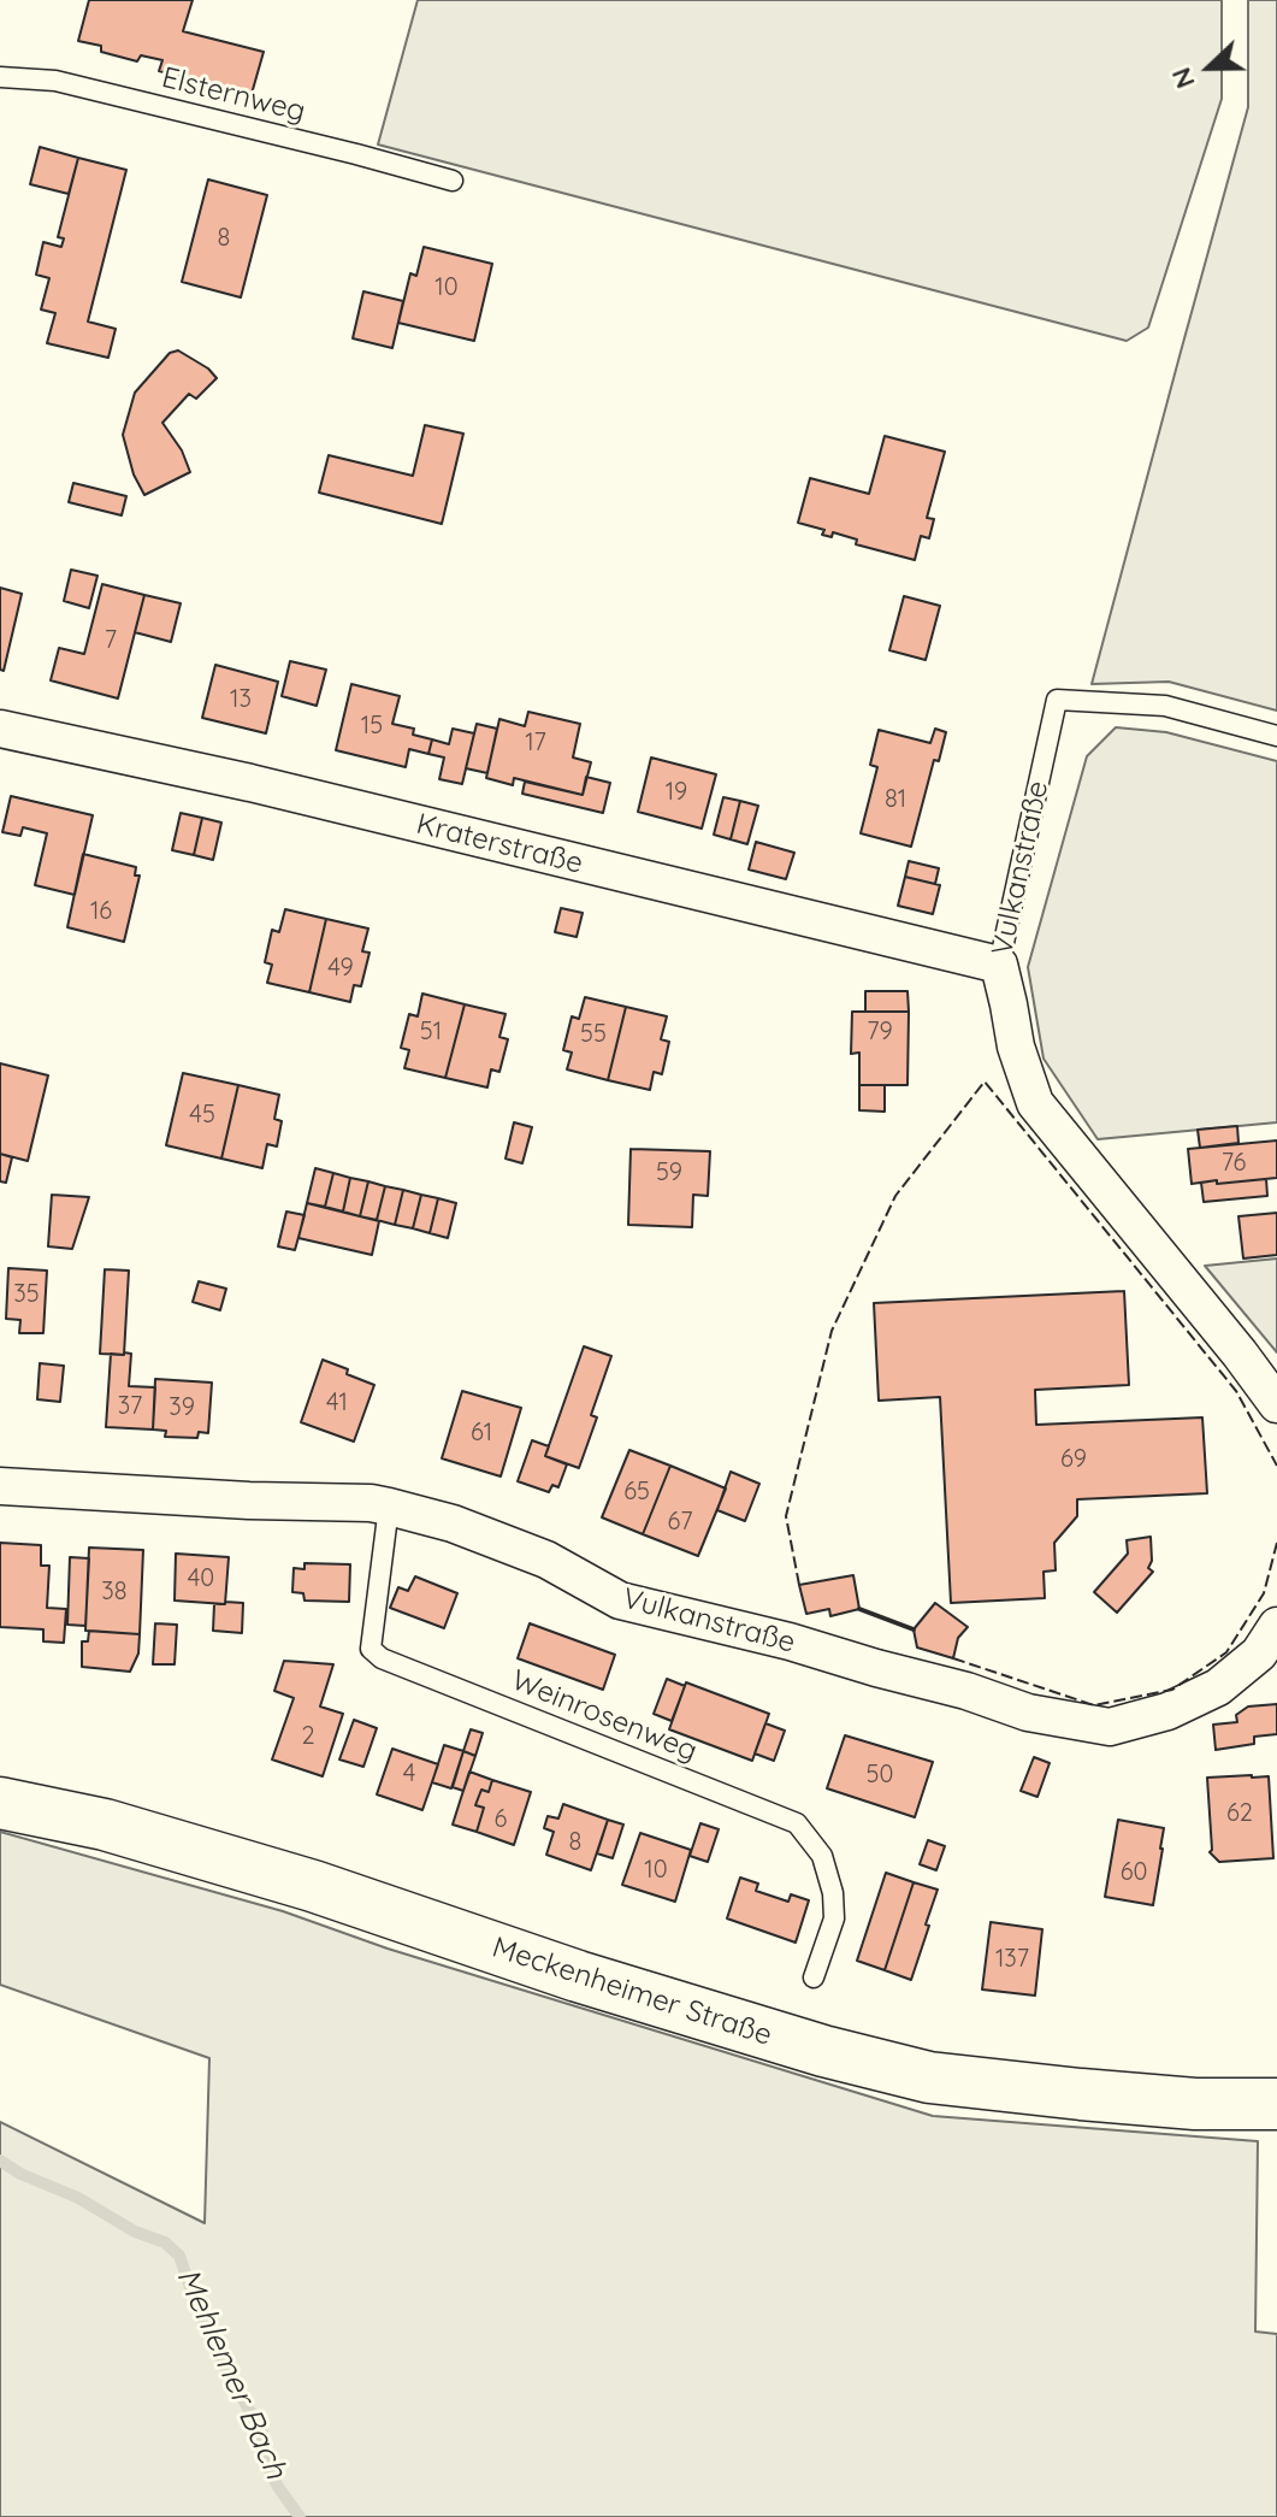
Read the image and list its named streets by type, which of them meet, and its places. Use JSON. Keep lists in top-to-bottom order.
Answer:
{
  "streets": {
    "main road": ["Meckenheimer Straße"],
    "street": ["Kraterstraße", "Vulkanstraße"],
    "lane": ["Elsternweg", "Weinrosenweg"]
  },
  "crossings": [
    ["Kraterstraße", "Vulkanstraße"],
    ["Vulkanstraße", "Weinrosenweg"]
  ],
  "water": ["Mehlemer Bach"],
  "house_numbers": [
    "8",
    "10",
    "7",
    "13",
    "15",
    "17",
    "19",
    "81",
    "16",
    "49",
    "51",
    "79",
    "55",
    "45",
    "76",
    "59",
    "35",
    "41",
    "37",
    "39",
    "61",
    "69",
    "65",
    "67",
    "40",
    "38",
    "2",
    "4",
    "50",
    "62",
    "6",
    "8",
    "10",
    "60",
    "137"
  ],
  "north": "left"
}
